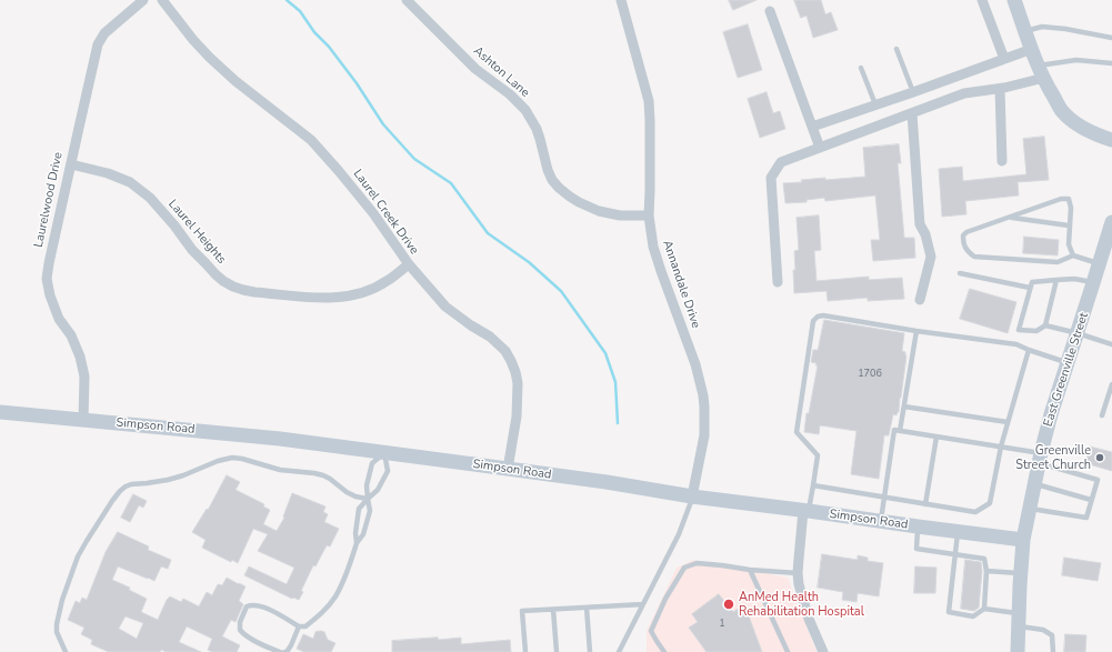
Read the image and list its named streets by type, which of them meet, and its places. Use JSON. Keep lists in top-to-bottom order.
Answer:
{
  "streets": {
    "street": [
      "Ashton Lane",
      "Laurelwood Drive",
      "Laurel Creek Drive",
      "Laurel Heights",
      "Annandale Drive",
      "East Greenville Street",
      "Simpson Road"
    ]
  },
  "crossings": [
    ["Ashton Lane", "Annandale Drive"],
    ["Laurelwood Drive", "Laurel Heights"],
    ["Laurelwood Drive", "Simpson Road"],
    ["Laurel Creek Drive", "Laurel Heights"],
    ["Laurel Creek Drive", "Simpson Road"],
    ["Annandale Drive", "Simpson Road"],
    ["East Greenville Street", "Simpson Road"]
  ],
  "places": ["Greenville Street Church", "AnMed Health Rehabilitation Hospital"],
  "house_numbers": ["1706", "1"]
}
